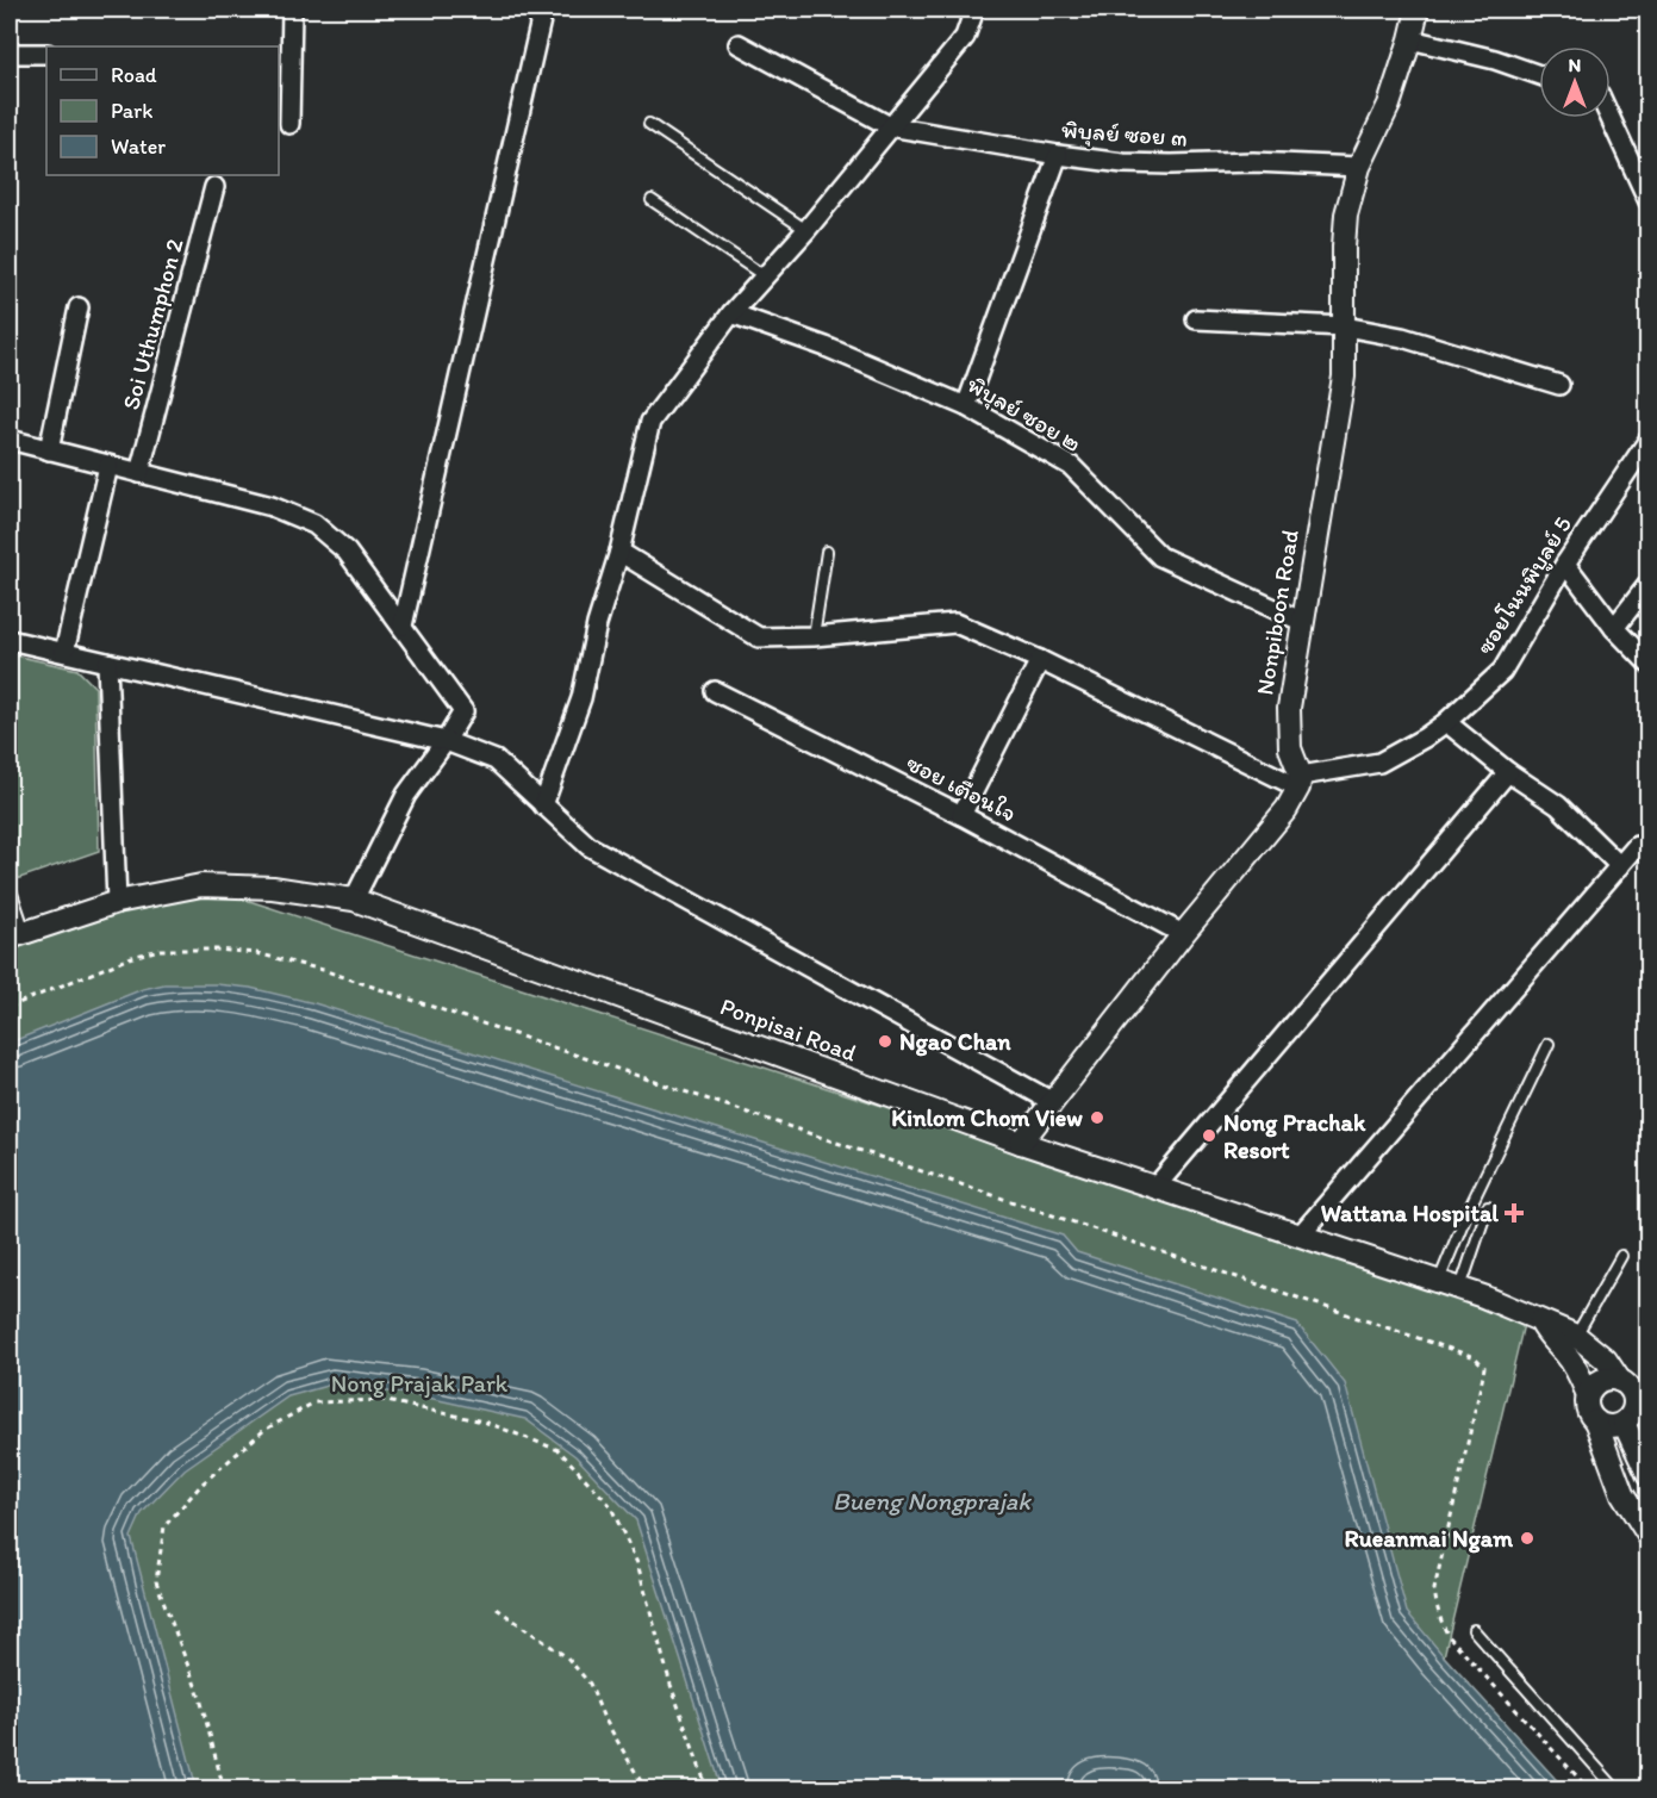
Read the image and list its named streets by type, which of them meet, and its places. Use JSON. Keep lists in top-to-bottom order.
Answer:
{
  "streets": {
    "street": [
      "พิบุลย์ ซอย ๓",
      "Soi Uthumphon 2",
      "พิบุลย์ ซอย ๒",
      "ซอยโนนพิบูลย์ 5",
      "Nonpiboon Road",
      "ซอย เตือนใจ",
      "Ponpisai Road"
    ]
  },
  "crossings": [
    ["พิบุลย์ ซอย ๓", "Nonpiboon Road"],
    ["พิบุลย์ ซอย ๒", "Nonpiboon Road"],
    ["ซอยโนนพิบูลย์ 5", "Nonpiboon Road"]
  ],
  "water": ["Bueng Nongprajak"],
  "parks": ["Nong Prajak Park"],
  "places": {
    "other": [
      "Ngao Chan",
      "Kinlom Chom View",
      "Nong Prachak Resort",
      "Rueanmai Ngam"
    ],
    "health": ["Wattana Hospital"]
  },
  "legend": ["Road", "Park", "Water"],
  "north": "top"
}
